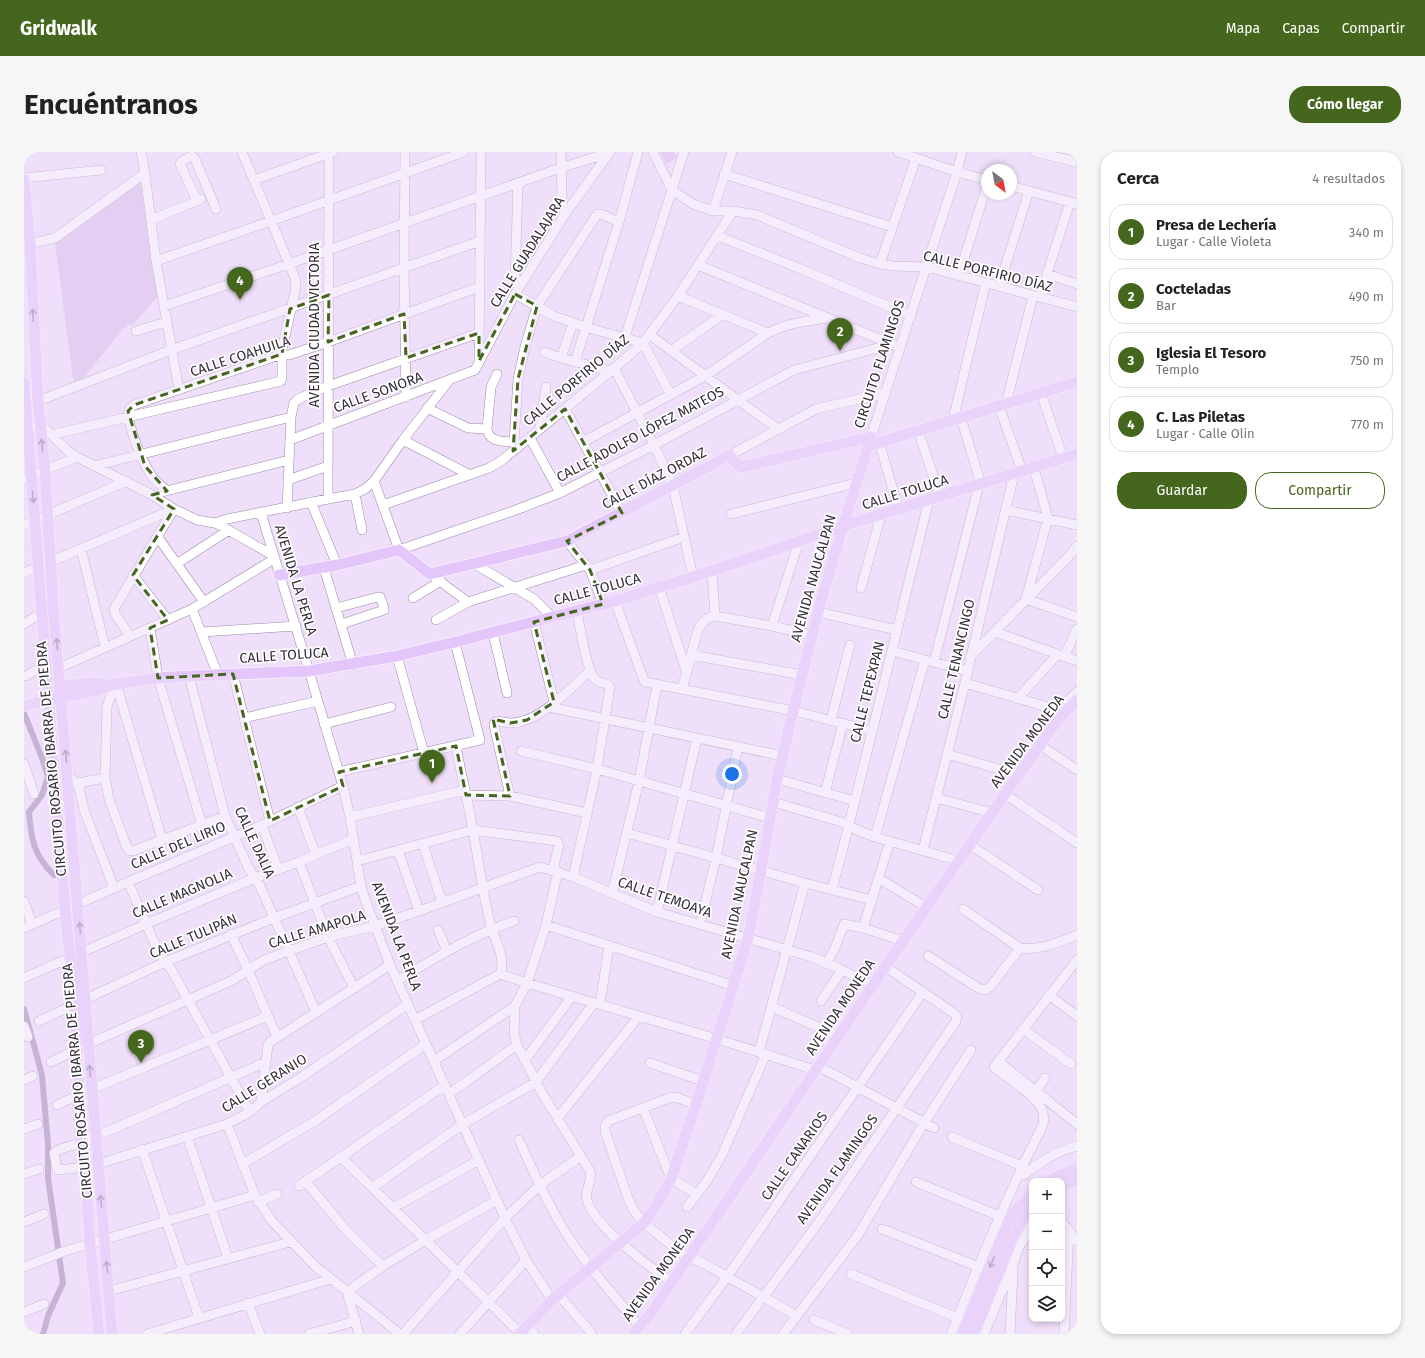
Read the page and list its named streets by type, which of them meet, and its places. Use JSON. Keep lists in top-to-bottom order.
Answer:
{
  "streets": {
    "main road": [
      "CIRCUITO FLAMINGOS",
      "CALLE ADOLFO LÓPEZ MATEOS",
      "CALLE DÍAZ ORDAZ",
      "CALLE TOLUCA",
      "AVENIDA NAUCALPAN",
      "AVENIDA MONEDA",
      "CIRCUITO ROSARIO IBARRA DE PIEDRA"
    ],
    "street": [
      "CALLE GUADALAJARA",
      "CALLE PORFIRIO DÍAZ",
      "AVENIDA CIUDAD VICTORIA",
      "CALLE COAHUILA",
      "CALLE SONORA",
      "AVENIDA LA PERLA",
      "CALLE TENANCINGO",
      "CALLE TEPEXPAN",
      "CALLE DALIA",
      "CALLE DEL LIRIO",
      "CALLE MAGNOLIA",
      "CALLE TEMOAYA",
      "CALLE AMAPOLA",
      "CALLE TULIPÁN",
      "CALLE GERANIO",
      "CALLE CANARIOS",
      "AVENIDA FLAMINGOS"
    ]
  },
  "crossings": [
    ["CALLE GUADALAJARA", "CALLE SONORA"],
    ["CALLE PORFIRIO DÍAZ", "CIRCUITO FLAMINGOS"],
    ["AVENIDA CIUDAD VICTORIA", "CALLE COAHUILA"],
    ["AVENIDA CIUDAD VICTORIA", "CALLE SONORA"],
    ["CIRCUITO FLAMINGOS", "CALLE ADOLFO LÓPEZ MATEOS"],
    ["CIRCUITO FLAMINGOS", "CALLE DÍAZ ORDAZ"],
    ["CIRCUITO FLAMINGOS", "AVENIDA NAUCALPAN"],
    ["CALLE ADOLFO LÓPEZ MATEOS", "AVENIDA LA PERLA"],
    ["CALLE TOLUCA", "AVENIDA NAUCALPAN"],
    ["CALLE TOLUCA", "AVENIDA LA PERLA"],
    ["CALLE TOLUCA", "CALLE TENANCINGO"],
    ["CALLE TOLUCA", "CALLE TEPEXPAN"],
    ["CALLE TOLUCA", "CIRCUITO ROSARIO IBARRA DE PIEDRA"],
    ["CALLE TOLUCA", "CALLE DALIA"],
    ["AVENIDA NAUCALPAN", "AVENIDA LA PERLA"],
    ["AVENIDA NAUCALPAN", "CALLE TEMOAYA"],
    ["AVENIDA LA PERLA", "CALLE DEL LIRIO"],
    ["AVENIDA LA PERLA", "CALLE MAGNOLIA"],
    ["AVENIDA LA PERLA", "CALLE AMAPOLA"],
    ["AVENIDA LA PERLA", "CALLE TULIPÁN"],
    ["AVENIDA LA PERLA", "CALLE GERANIO"],
    ["AVENIDA MONEDA", "CALLE TEMOAYA"],
    ["CIRCUITO ROSARIO IBARRA DE PIEDRA", "CALLE DEL LIRIO"],
    ["CIRCUITO ROSARIO IBARRA DE PIEDRA", "CALLE MAGNOLIA"],
    ["CIRCUITO ROSARIO IBARRA DE PIEDRA", "CALLE AMAPOLA"],
    ["CIRCUITO ROSARIO IBARRA DE PIEDRA", "CALLE TULIPÁN"],
    ["CIRCUITO ROSARIO IBARRA DE PIEDRA", "CALLE GERANIO"],
    ["CALLE DALIA", "CALLE DEL LIRIO"],
    ["CALLE DALIA", "CALLE MAGNOLIA"],
    ["CALLE DALIA", "CALLE AMAPOLA"],
    ["CALLE DALIA", "CALLE TULIPÁN"],
    ["CALLE TEMOAYA", "CALLE AMAPOLA"],
    ["CALLE CANARIOS", "AVENIDA FLAMINGOS"]
  ],
  "north": "bottom right",
  "page": {
    "header": "Gridwalk",
    "nav": ["Mapa", "Capas", "Compartir"],
    "buttons": [
      "Cómo llegar",
      ["Guardar", "Compartir"]
    ],
    "title": "Encuéntranos",
    "heading": ["Cerca", "4 resultados"],
    "list": [
      {
        "mark": "1",
        "name": "Presa de Lechería",
        "note": "Lugar · Calle Violeta",
        "value": "340 m"
      },
      {
        "mark": "2",
        "name": "Cocteladas",
        "note": "Bar",
        "value": "490 m"
      },
      {
        "mark": "3",
        "name": "Iglesia El Tesoro",
        "note": "Templo",
        "value": "750 m"
      },
      {
        "mark": "4",
        "name": "C. Las Piletas",
        "note": "Lugar · Calle Olin",
        "value": "770 m"
      }
    ],
    "pins": [
      "4",
      "2",
      "1",
      "3"
    ],
    "map_buttons": ["+", "−"]
  }
}
